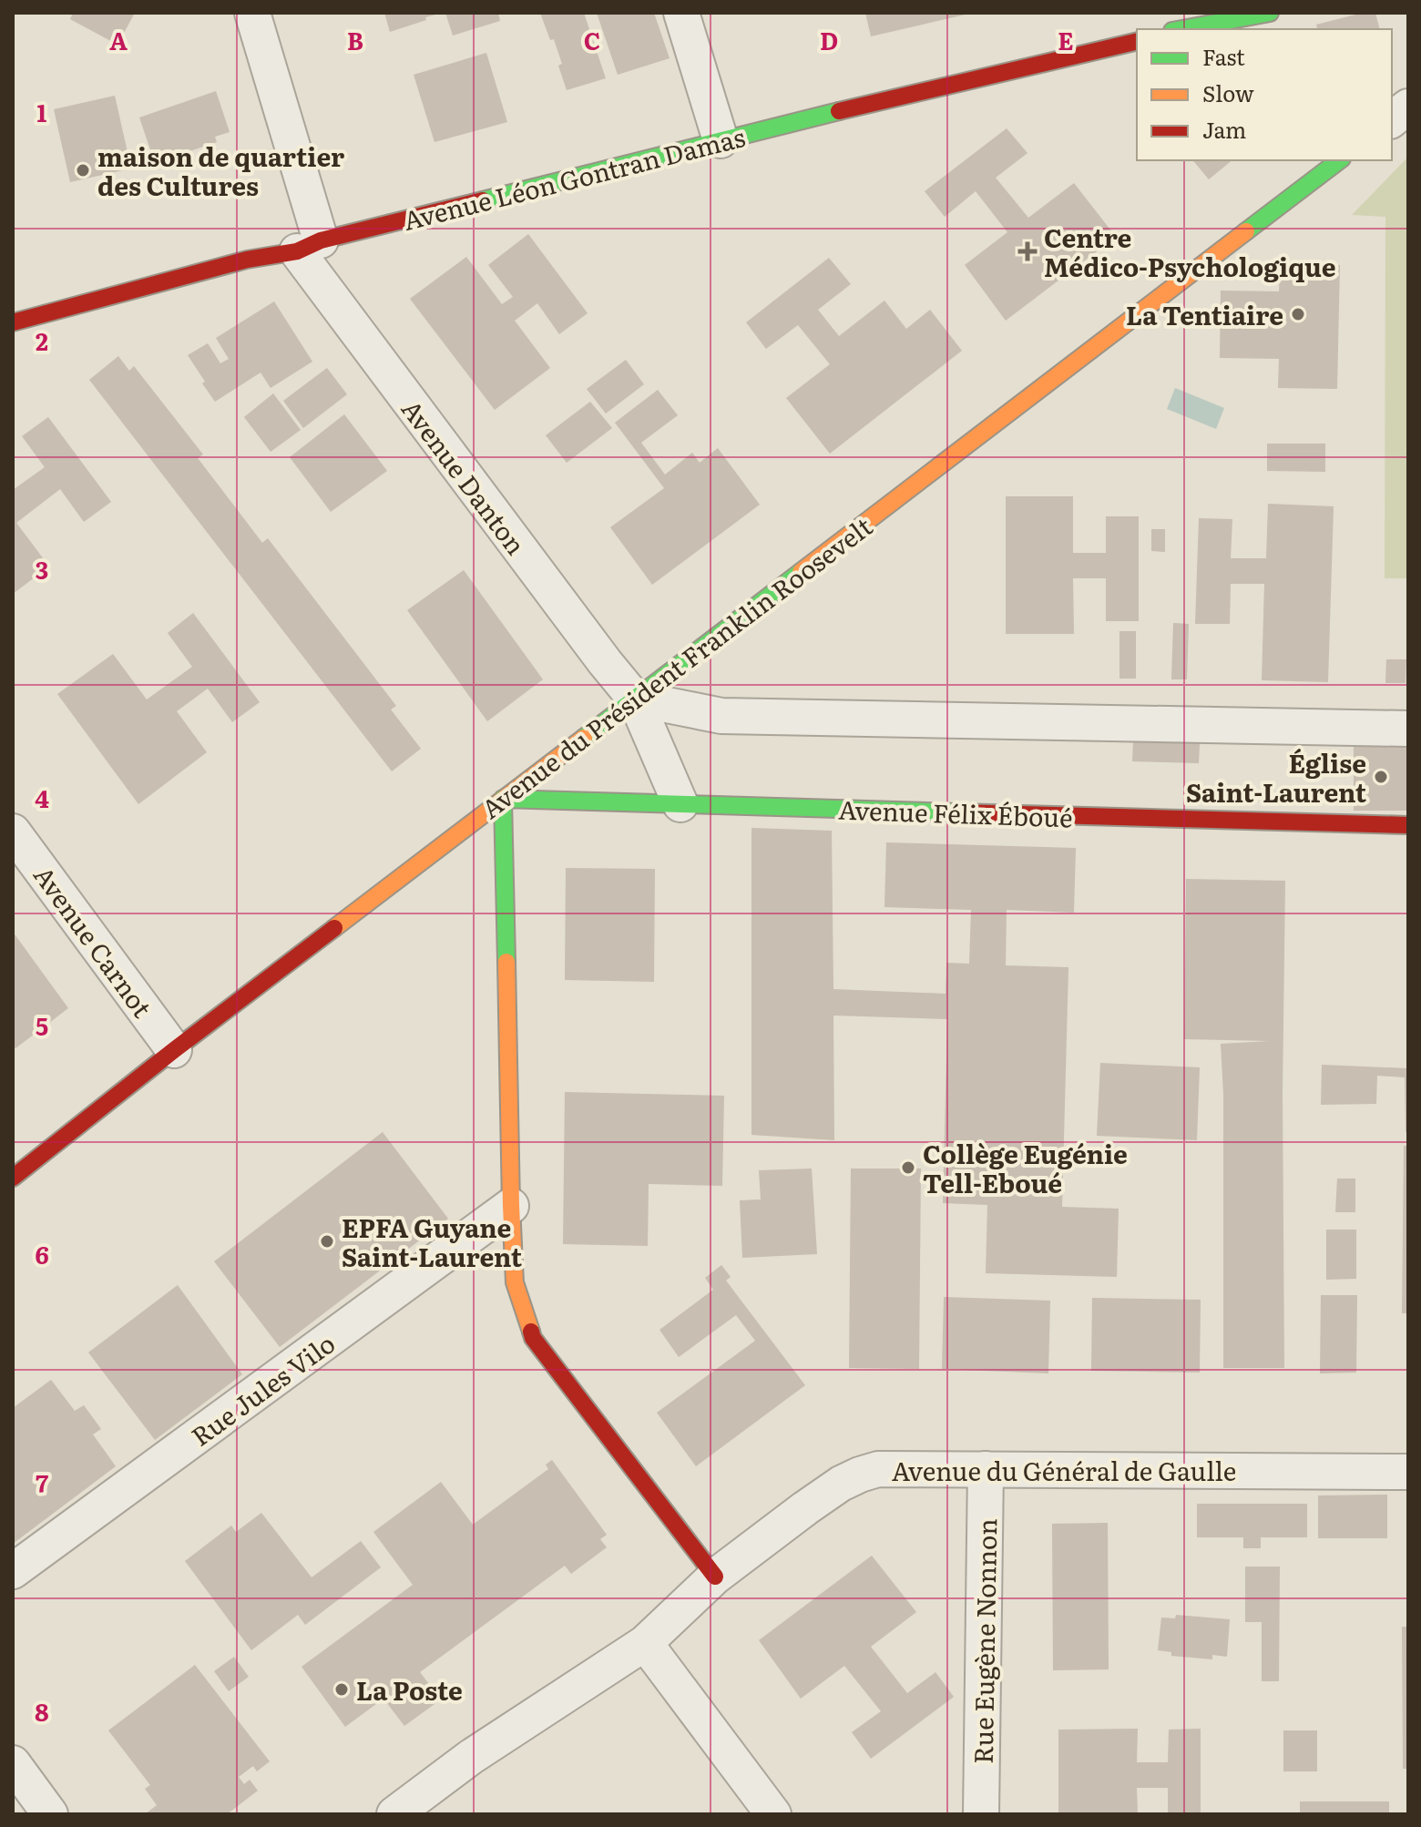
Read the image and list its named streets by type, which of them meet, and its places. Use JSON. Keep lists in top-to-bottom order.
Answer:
{
  "streets": {
    "street": [
      "Avenue Léon Gontran Damas",
      "Avenue Danton",
      "Avenue du Président Franklin Roosevelt",
      "Avenue Félix Éboué",
      "Avenue Carnot",
      "Rue Jules Vilo",
      "Avenue du Général de Gaulle",
      "Rue Eugène Nonnon"
    ]
  },
  "crossings": [
    ["Avenue Léon Gontran Damas", "Avenue Danton"],
    ["Avenue Danton", "Avenue du Président Franklin Roosevelt"],
    ["Avenue Danton", "Avenue Félix Éboué"],
    ["Avenue du Président Franklin Roosevelt", "Avenue Félix Éboué"],
    ["Avenue du Président Franklin Roosevelt", "Avenue Carnot"],
    ["Avenue du Général de Gaulle", "Rue Eugène Nonnon"]
  ],
  "places": {
    "other": [
      "maison de quartier des Cultures",
      "La Tentiaire",
      "Église Saint-Laurent",
      "Collège Eugénie Tell-Eboué",
      "EPFA Guyane Saint-Laurent",
      "La Poste"
    ],
    "health": ["Centre Médico-Psychologique"]
  },
  "legend": ["Fast", "Slow", "Jam"],
  "grid": {
    "columns": [
      "A",
      "B",
      "C",
      "D",
      "E"
    ],
    "rows": [
      "1",
      "2",
      "3",
      "4",
      "5",
      "6",
      "7",
      "8"
    ]
  }
}
